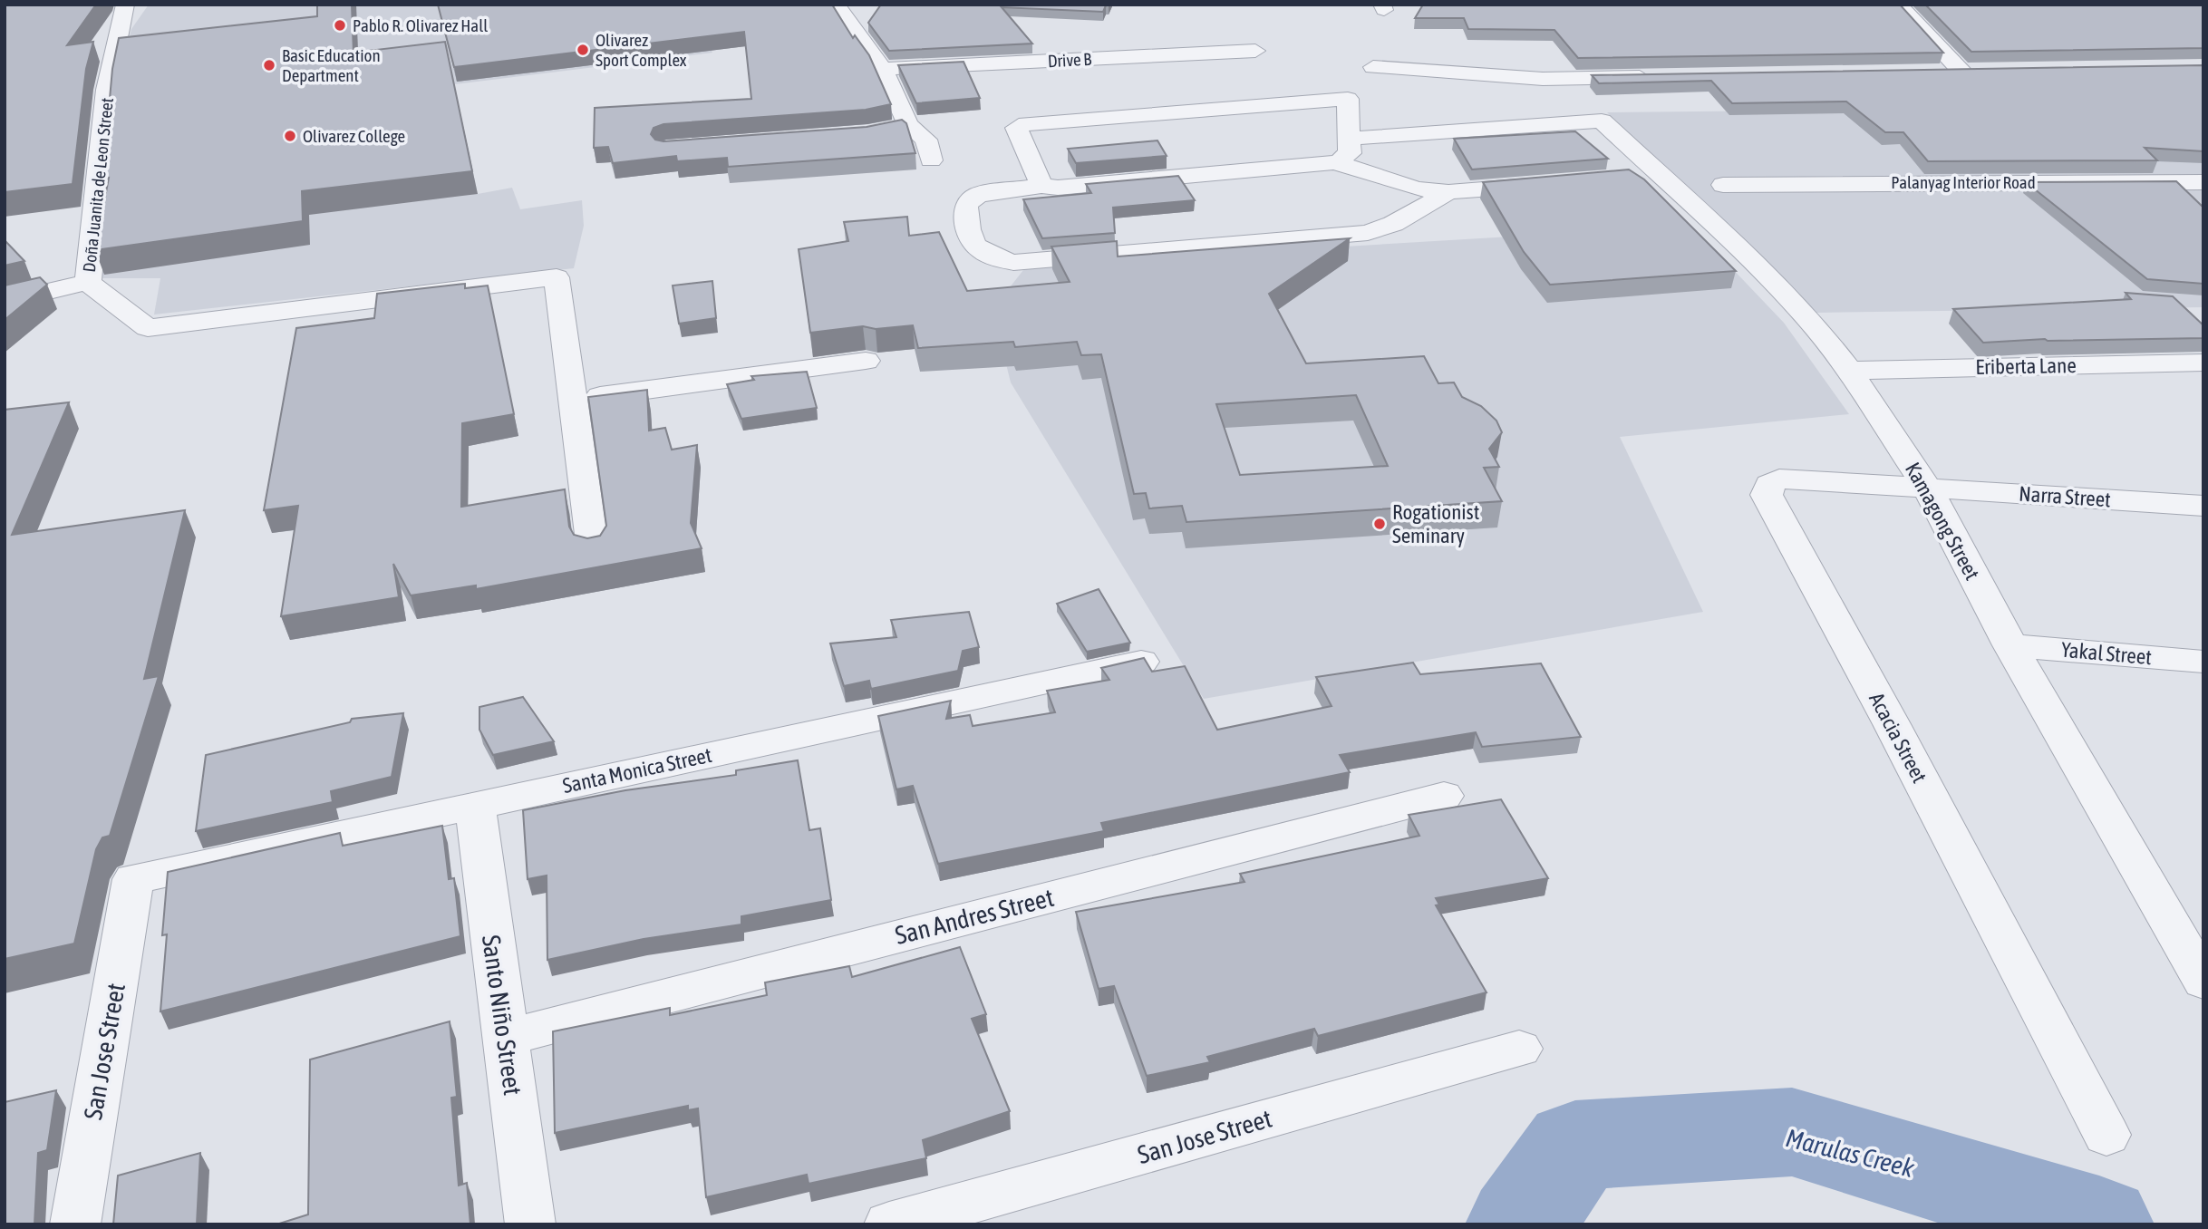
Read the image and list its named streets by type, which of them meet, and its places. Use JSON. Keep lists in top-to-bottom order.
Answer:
{
  "streets": {
    "street": [
      "Drive B",
      "Palanyag Interior Road",
      "Doña Juanita de Leon Street",
      "Eriberta Lane",
      "Narra Street",
      "Kamagong Street",
      "Yakal Street",
      "Acacia Street",
      "Santa Monica Street",
      "San Andres Street",
      "Santo Niño Street",
      "San Jose Street"
    ]
  },
  "crossings": [
    ["Eriberta Lane", "Kamagong Street"],
    ["Narra Street", "Kamagong Street"],
    ["Narra Street", "Acacia Street"],
    ["Kamagong Street", "Yakal Street"],
    ["Kamagong Street", "Acacia Street"],
    ["Santa Monica Street", "Santo Niño Street"],
    ["Santa Monica Street", "San Jose Street"],
    ["San Andres Street", "Santo Niño Street"]
  ],
  "water": ["Marulas Creek"],
  "places": [
    "Pablo R. Olivarez Hall",
    "Olivarez Sport Complex",
    "Basic Education Department",
    "Olivarez College",
    "Rogationist Seminary"
  ]
}
